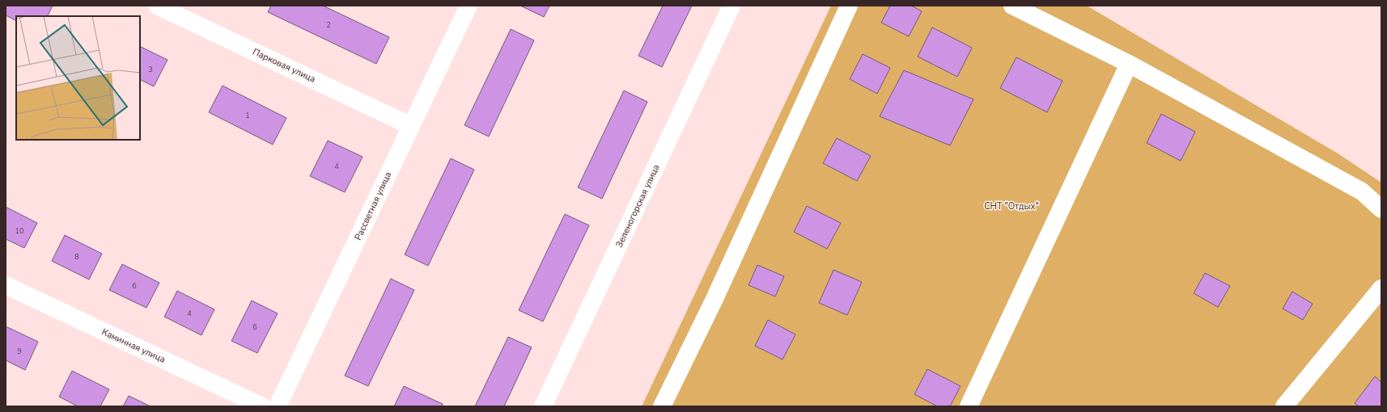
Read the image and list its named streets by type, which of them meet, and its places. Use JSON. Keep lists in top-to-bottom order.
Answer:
{
  "streets": {
    "street": [
      "Парковая улица",
      "Рассветная улица",
      "Зеленогорская улица",
      "Каминная улица"
    ]
  },
  "crossings": [
    ["Парковая улица", "Рассветная улица"]
  ],
  "parks": ["СНТ \"Отдых\""],
  "house_numbers": [
    "2",
    "3",
    "1",
    "4",
    "10",
    "8",
    "6",
    "4",
    "6",
    "9"
  ]
}
